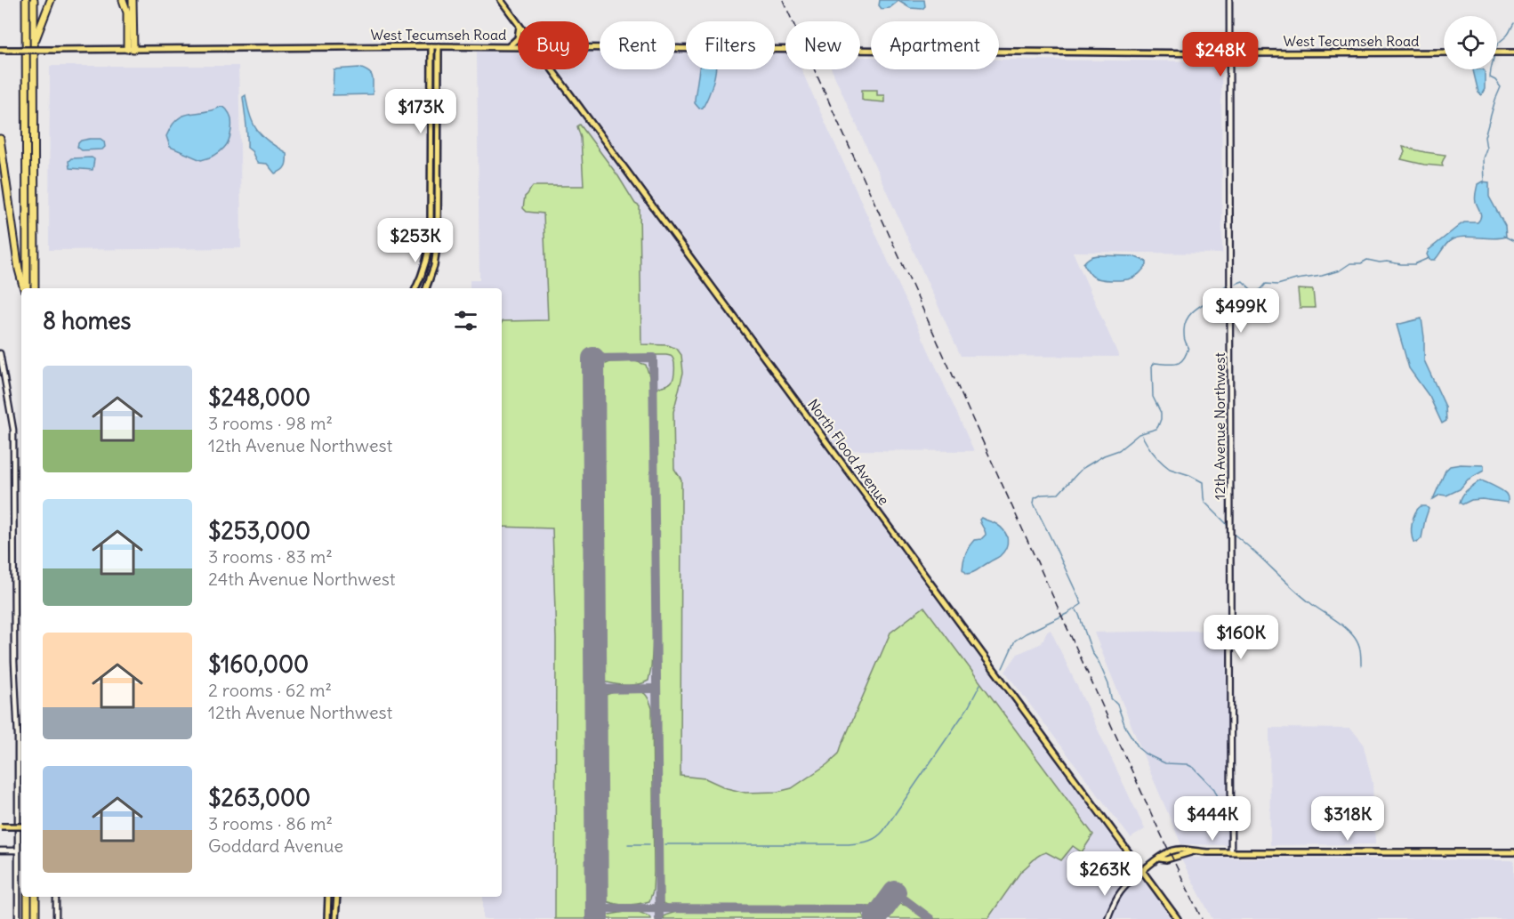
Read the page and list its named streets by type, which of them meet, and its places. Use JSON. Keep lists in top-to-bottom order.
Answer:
{
  "streets": {
    "main road": ["West Tecumseh Road", "North Flood Avenue"],
    "street": ["12th Avenue Northwest"]
  },
  "crossings": [
    ["West Tecumseh Road", "12th Avenue Northwest"]
  ],
  "page": {
    "chip": [
      "Buy",
      "Rent",
      "Filters",
      "New",
      "Apartment"
    ],
    "price": [
      "$248K",
      "$173K",
      "$253K",
      "$499K",
      "$160K",
      "$444K",
      "$318K",
      "$263K"
    ],
    "heading": "8 homes",
    "list": [
      {
        "name": "$248,000",
        "note": "3 rooms · 98 m² · 12th Avenue Northwest"
      },
      {
        "name": "$253,000",
        "note": "3 rooms · 83 m² · 24th Avenue Northwest"
      },
      {
        "name": "$160,000",
        "note": "2 rooms · 62 m² · 12th Avenue Northwest"
      },
      {
        "name": "$263,000",
        "note": "3 rooms · 86 m² · Goddard Avenue"
      }
    ]
  }
}
